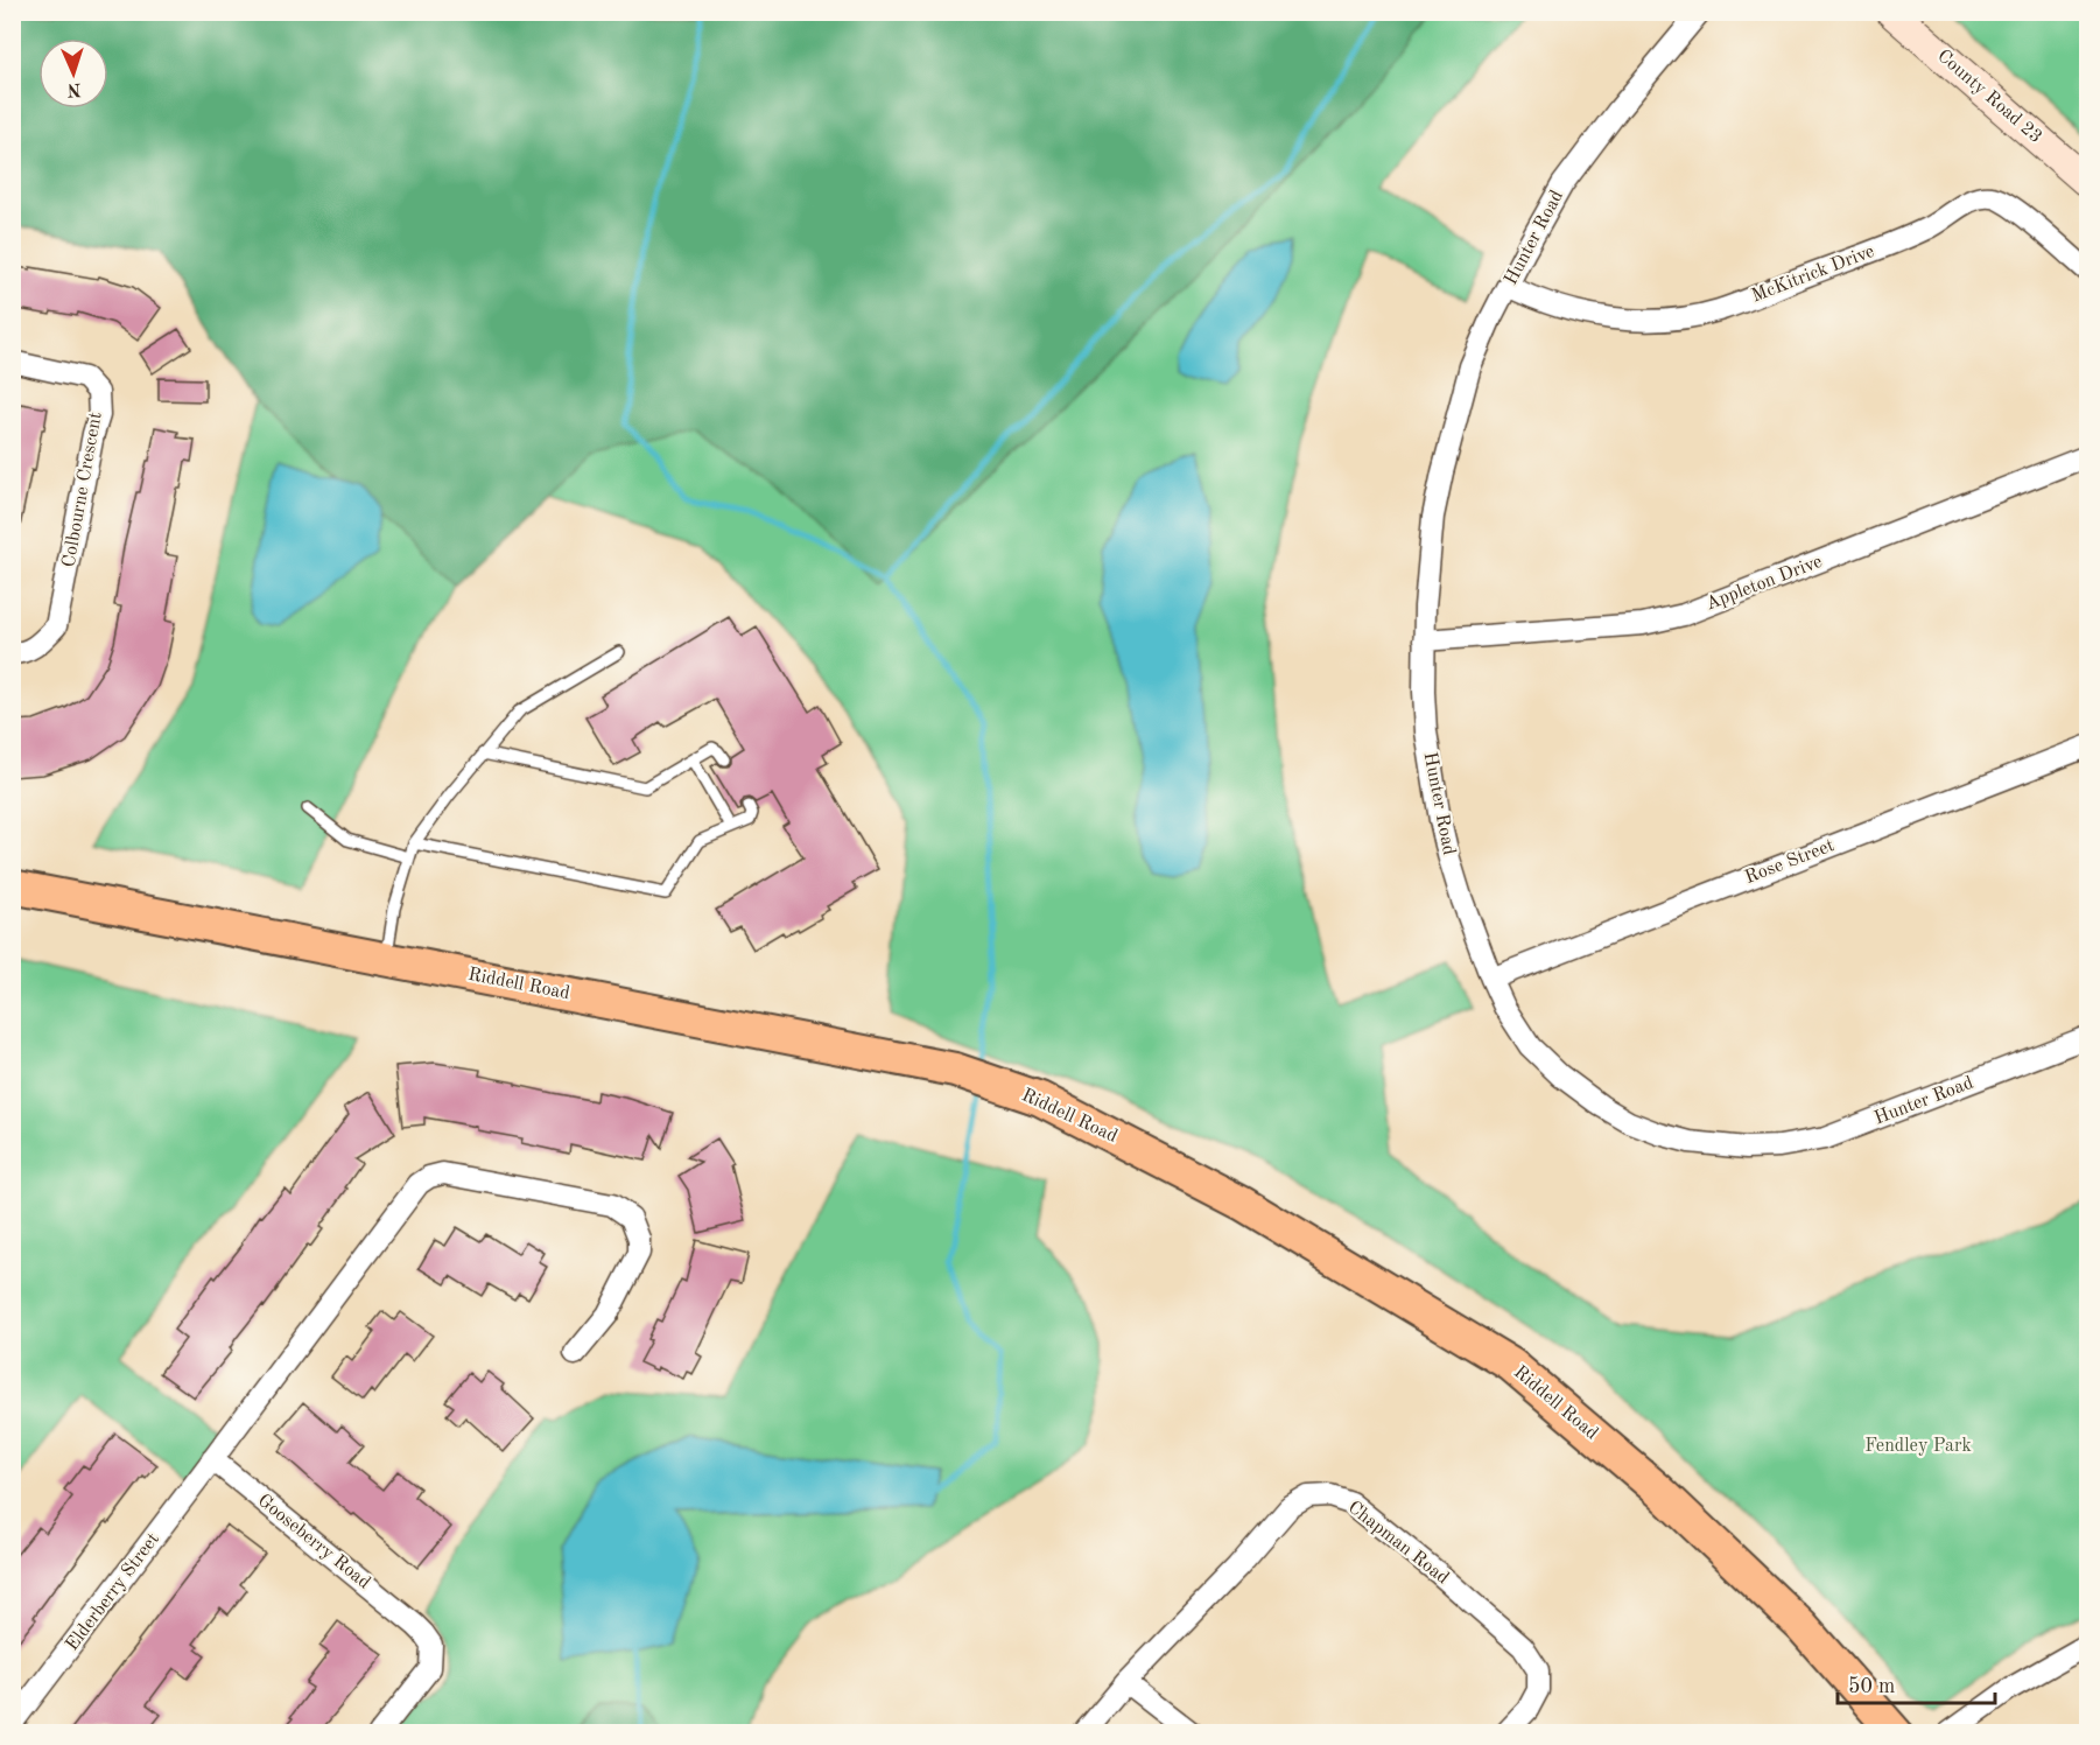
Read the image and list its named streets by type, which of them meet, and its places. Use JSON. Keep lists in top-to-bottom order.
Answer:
{
  "streets": {
    "main road": ["County Road 23", "Riddell Road"],
    "street": [
      "Hunter Road",
      "McKitrick Drive",
      "Colbourne Crescent",
      "Appleton Drive",
      "Rose Street",
      "Gooseberry Road",
      "Chapman Road",
      "Elderberry Street"
    ]
  },
  "crossings": [
    ["Hunter Road", "McKitrick Drive"],
    ["Hunter Road", "Appleton Drive"],
    ["Hunter Road", "Rose Street"],
    ["Gooseberry Road", "Elderberry Street"]
  ],
  "parks": ["Fendley Park"],
  "scale_bar": "50 m",
  "north": "bottom"
}
